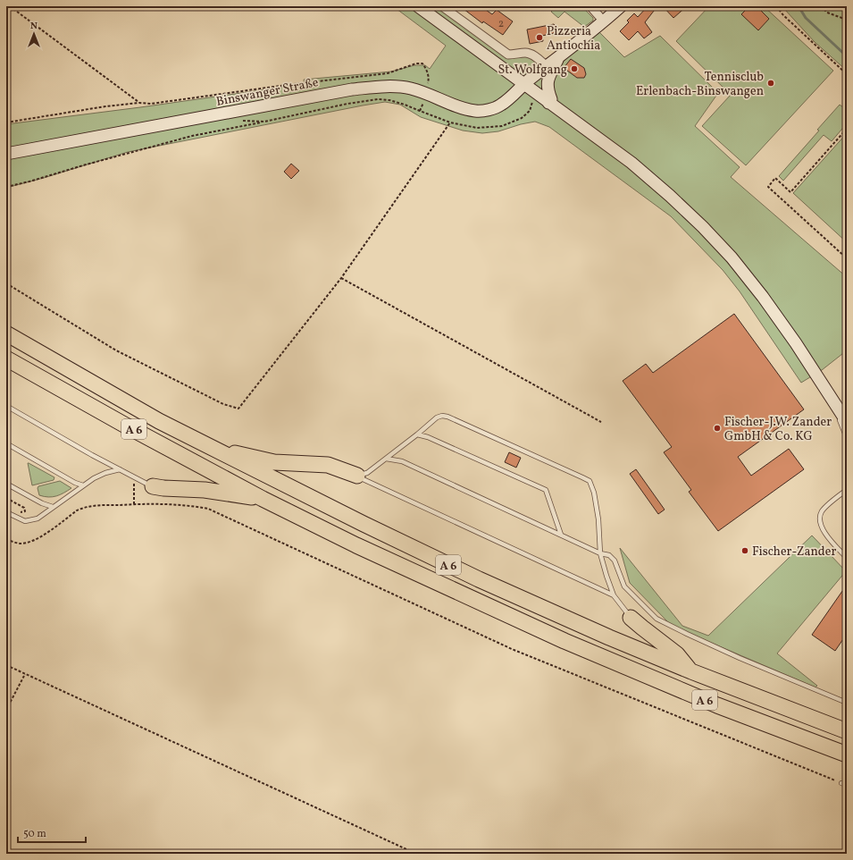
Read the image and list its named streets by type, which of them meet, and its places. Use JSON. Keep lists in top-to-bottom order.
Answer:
{
  "streets": {
    "highway": ["A 6"],
    "main road": ["Binswanger Straße"]
  },
  "places": [
    "Pizzeria Antiochia",
    "St. Wolfgang",
    "Tennisclub Erlenbach-Binswangen",
    "Fischer-J.W. Zander GmbH & Co. KG",
    "Fischer-Zander"
  ],
  "house_numbers": ["2"],
  "scale_bar": "50 m",
  "north": "top"
}
